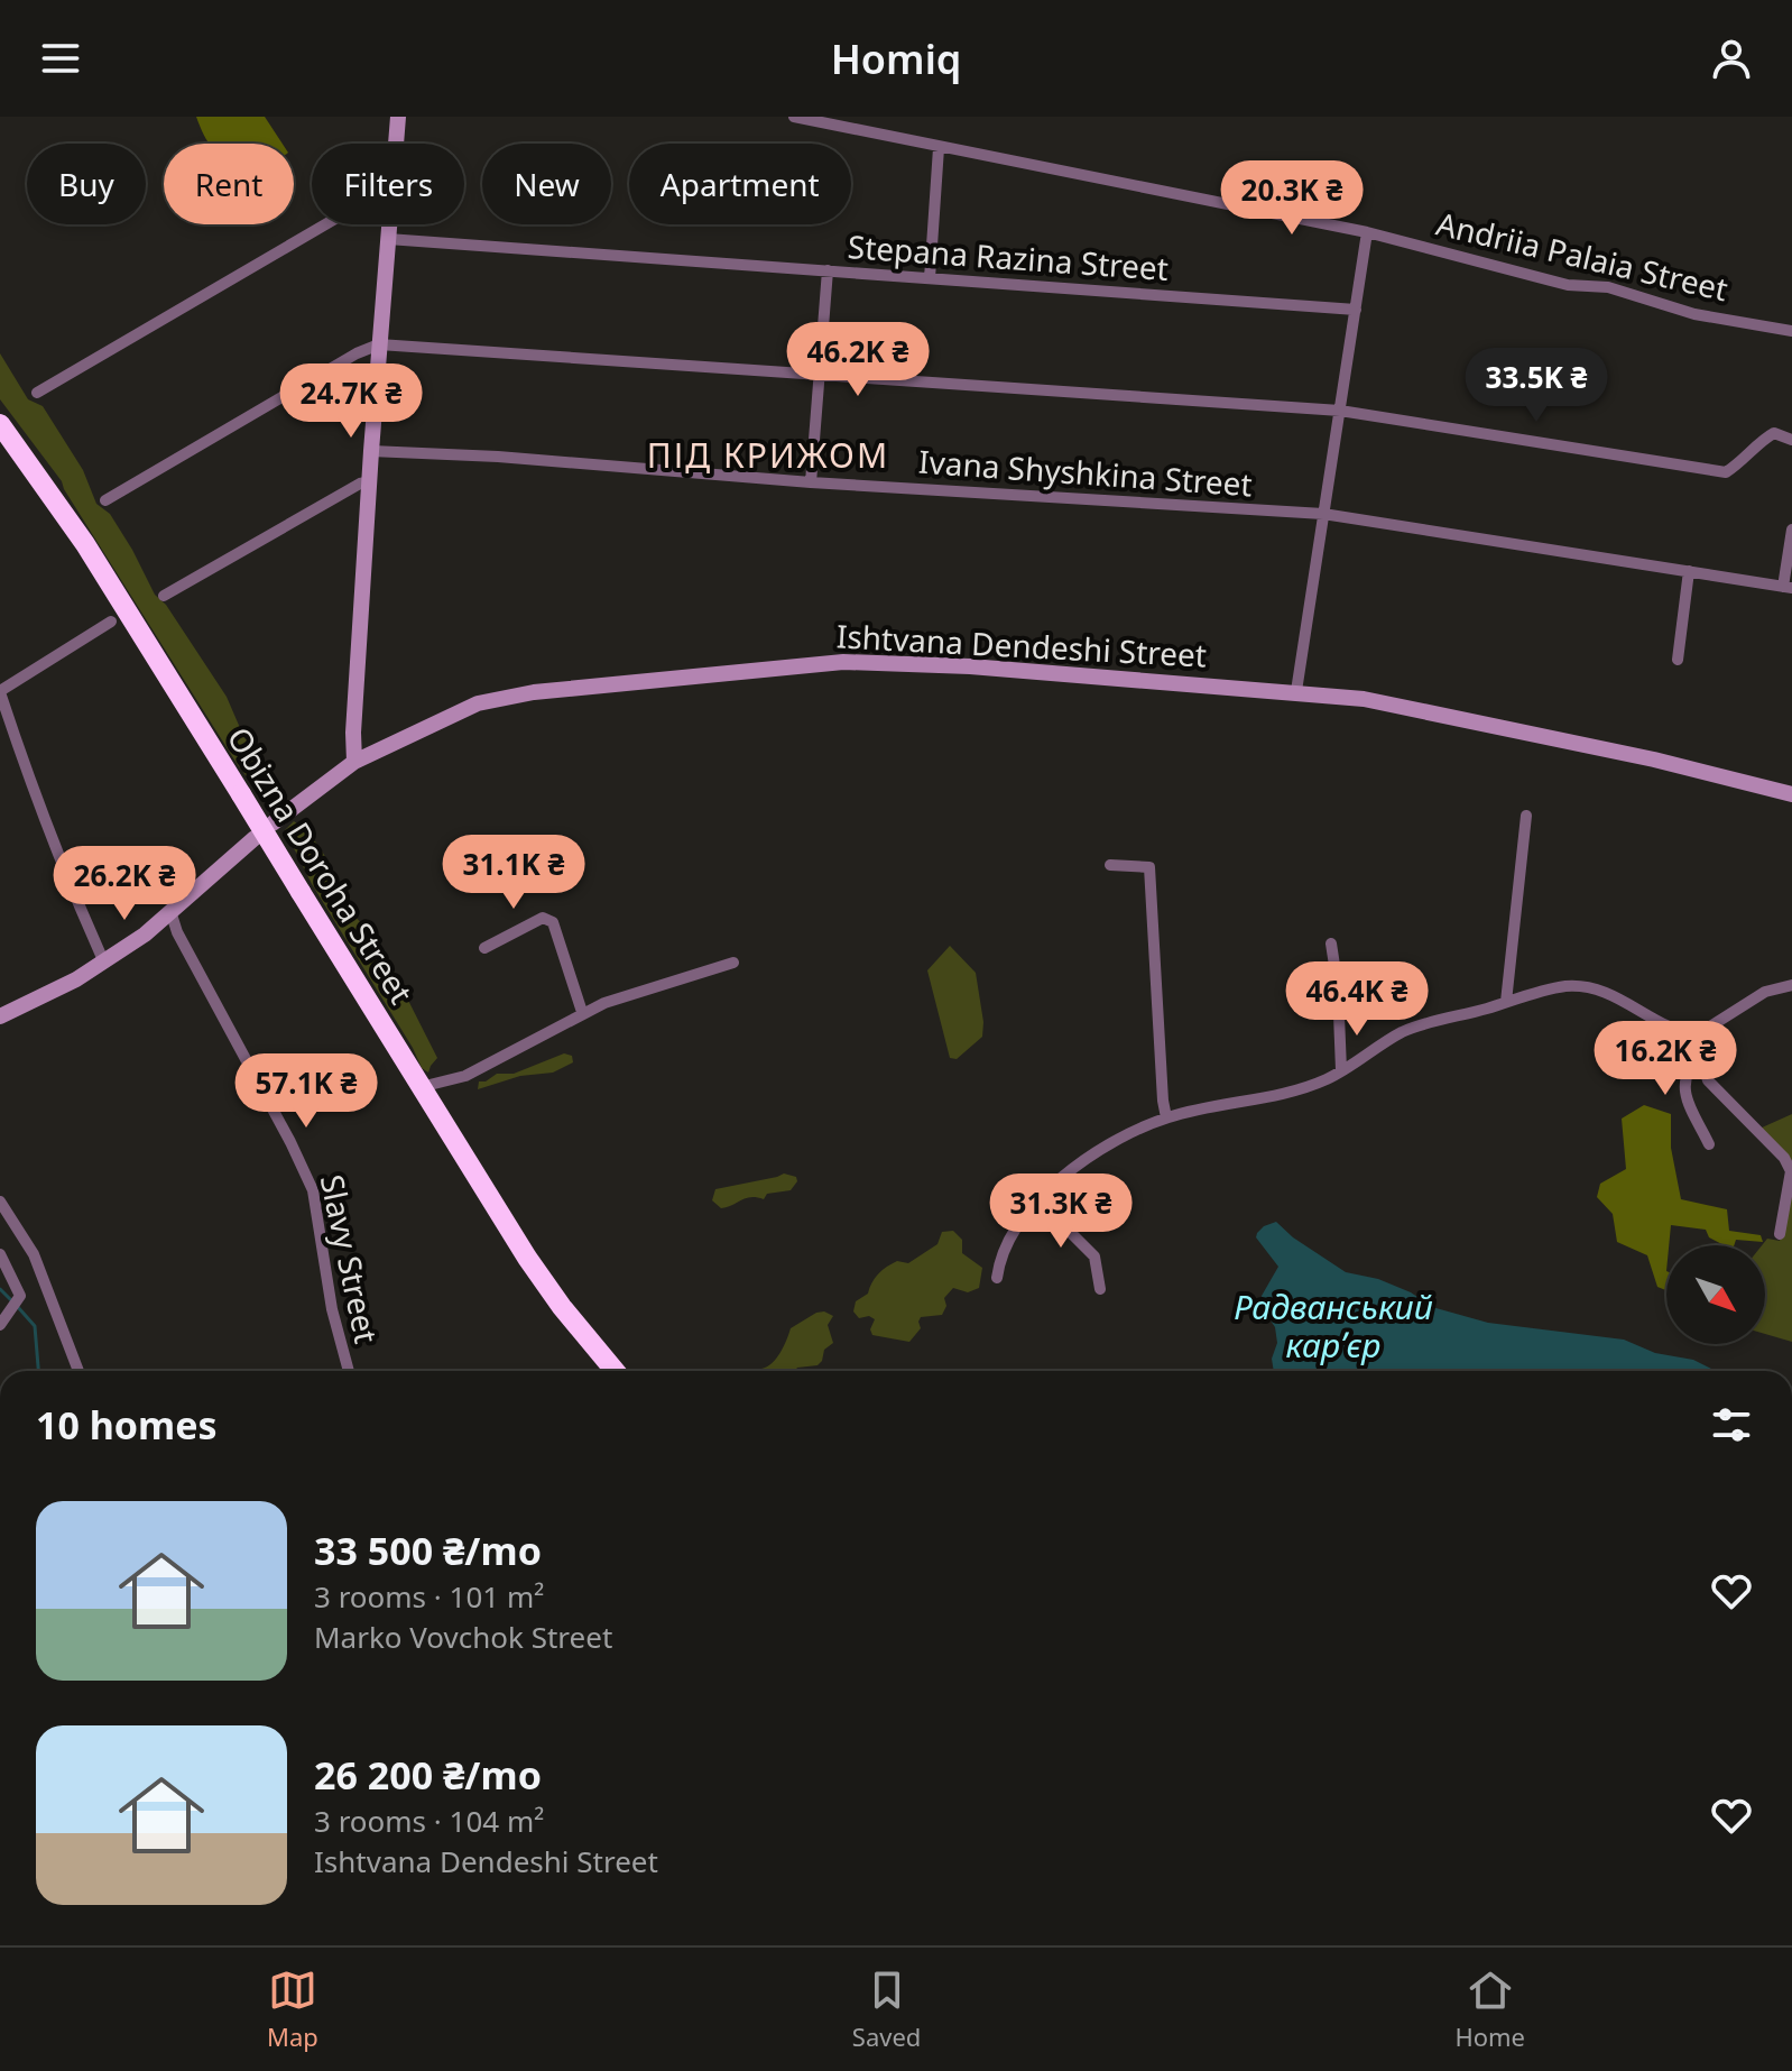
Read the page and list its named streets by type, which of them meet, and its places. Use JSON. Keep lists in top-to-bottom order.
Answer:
{
  "streets": {
    "highway": ["Obizna Doroha Street"],
    "street": [
      "Andriia Palaia Street",
      "Stepana Razina Street",
      "Ivana Shyshkina Street",
      "Ishtvana Dendeshi Street",
      "Slavy Street"
    ]
  },
  "districts": ["ПІД КРИЖОМ"],
  "water": ["Радванський карʼєр"],
  "north": "bottom right",
  "page": {
    "header": "Homiq",
    "chip": [
      "Buy",
      "Rent",
      "Filters",
      "New",
      "Apartment"
    ],
    "price": [
      "20.3K ₴",
      "46.2K ₴",
      "33.5K ₴",
      "24.7K ₴",
      "31.1K ₴",
      "26.2K ₴",
      "46.4K ₴",
      "16.2K ₴",
      "57.1K ₴",
      "31.3K ₴"
    ],
    "heading": "10 homes",
    "list": [
      {
        "name": "33 500 ₴/mo",
        "note": "3 rooms · 101 m² · Marko Vovchok Street"
      },
      {
        "name": "26 200 ₴/mo",
        "note": "3 rooms · 104 m² · Ishtvana Dendeshi Street"
      }
    ],
    "tabs": ["Map", "Saved", "Home"]
  }
}
